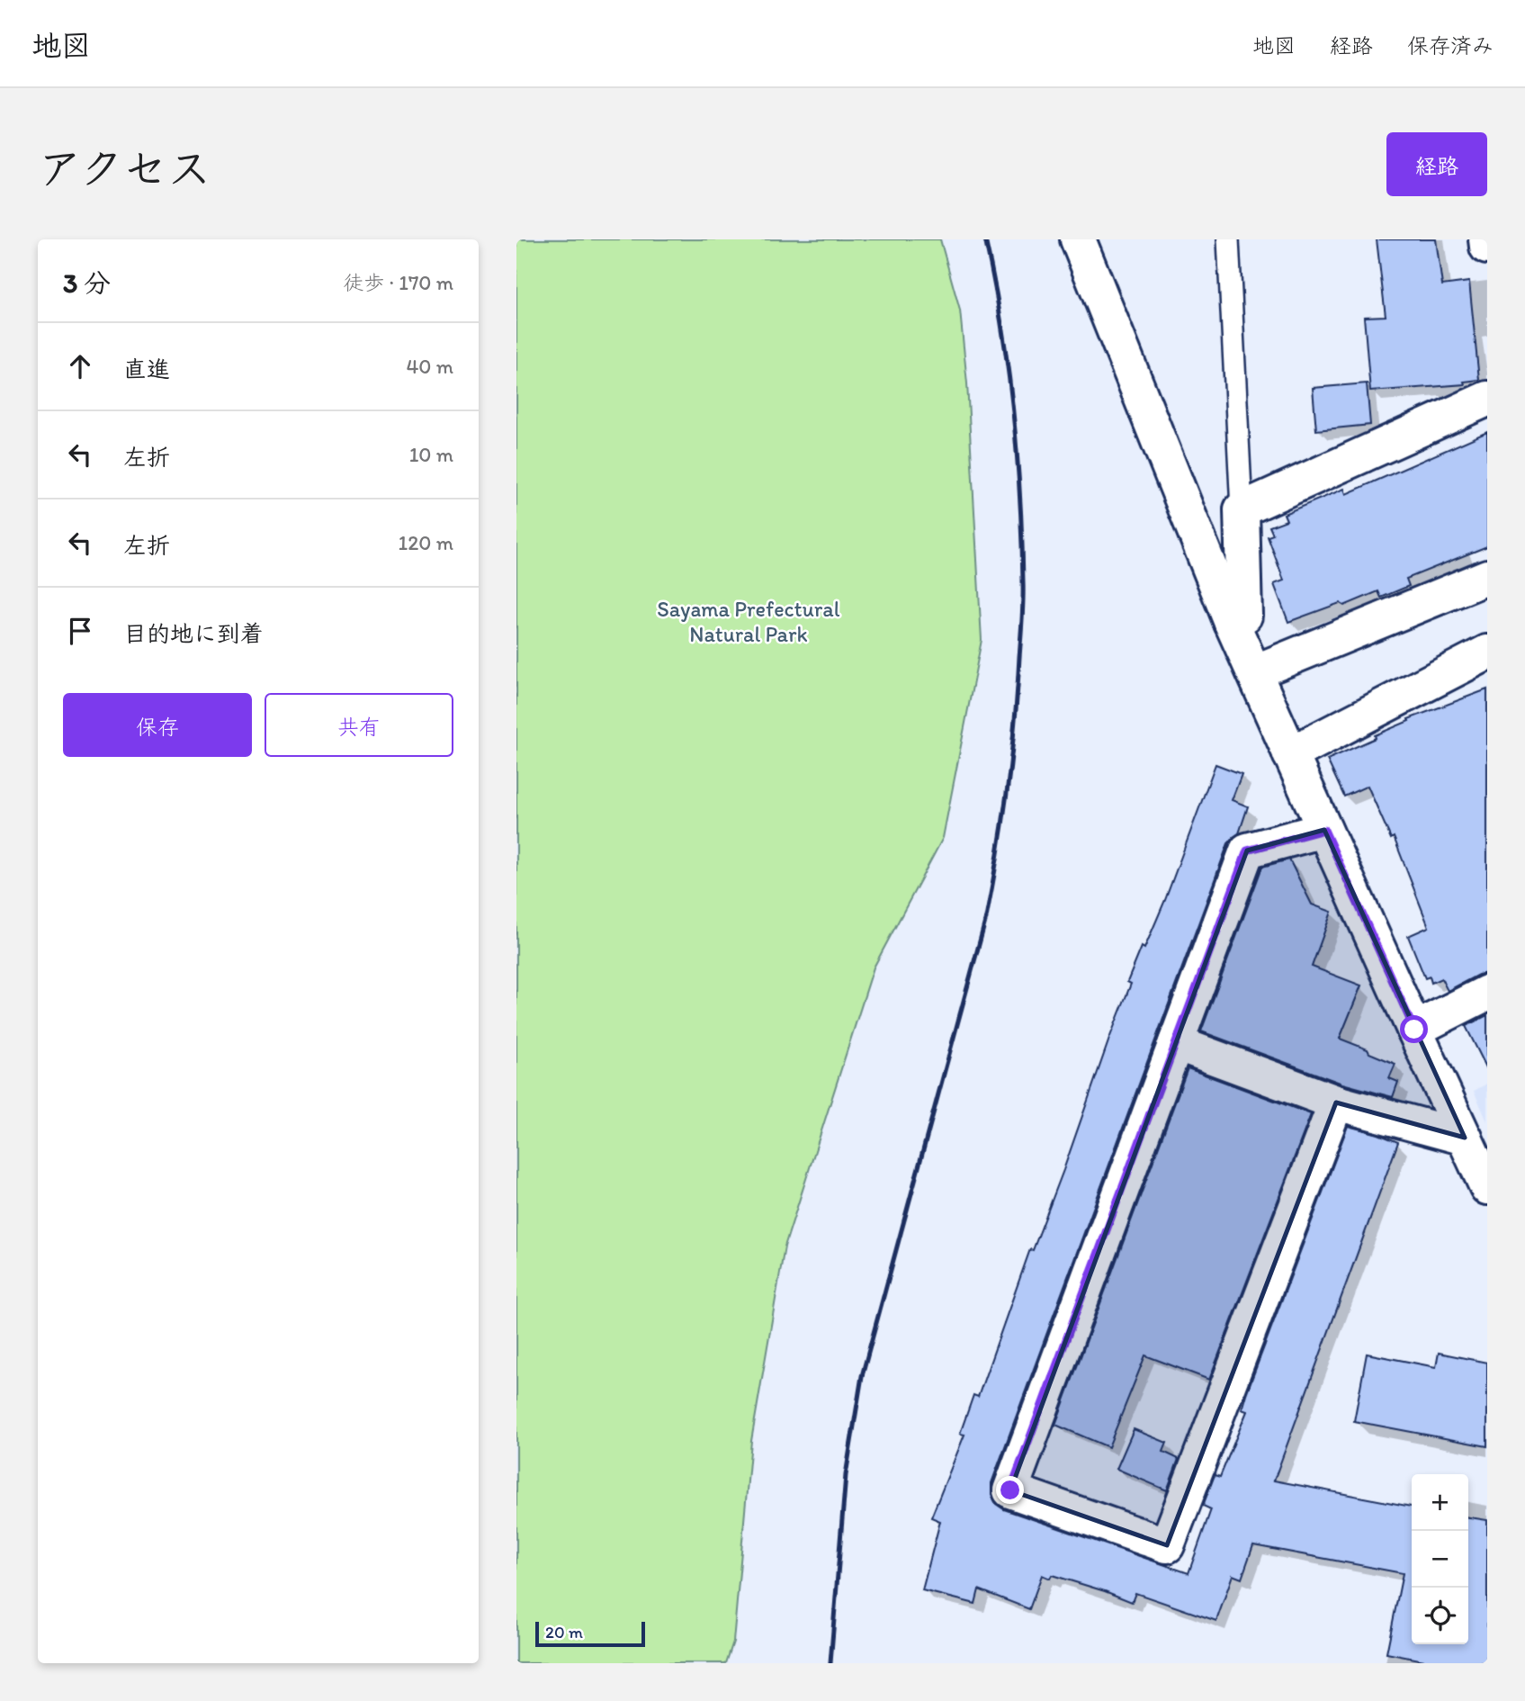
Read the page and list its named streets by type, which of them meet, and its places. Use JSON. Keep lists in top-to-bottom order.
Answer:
{
  "parks": ["Sayama Prefectural Natural Park"],
  "scale_bar": "20 m",
  "page": {
    "header": "地図",
    "nav": ["地図", "経路", "保存済み"],
    "title": "アクセス",
    "buttons": [
      "経路",
      ["保存", "共有"]
    ],
    "heading": ["3 分", "徒歩 · 170 m"],
    "list": [
      ["直進", "40 m"],
      ["左折", "10 m"],
      ["左折", "120 m"],
      "目的地に到着"
    ],
    "map_buttons": ["+", "−"],
    "scale": "20 m"
  }
}
